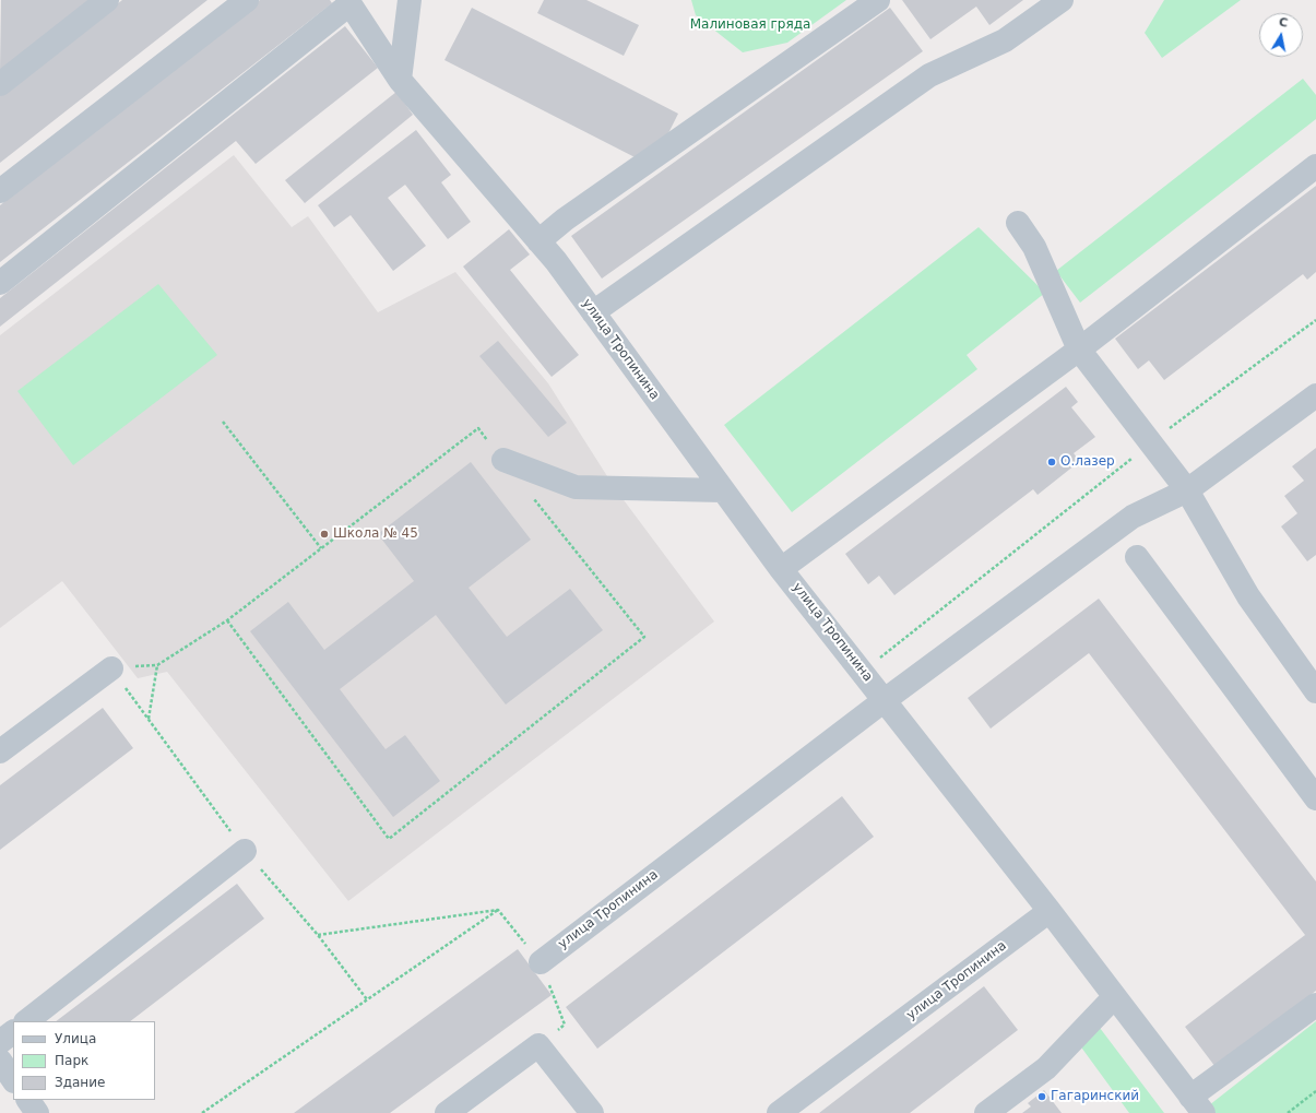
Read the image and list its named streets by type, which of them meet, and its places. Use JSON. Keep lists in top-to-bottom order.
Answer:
{
  "streets": {
    "street": ["улица Тропинина"]
  },
  "parks": ["Малиновая гряда"],
  "places": ["О.лазер", "Школа № 45", "Гагаринский"],
  "legend": ["Улица", "Парк", "Здание"],
  "north": "top"
}
